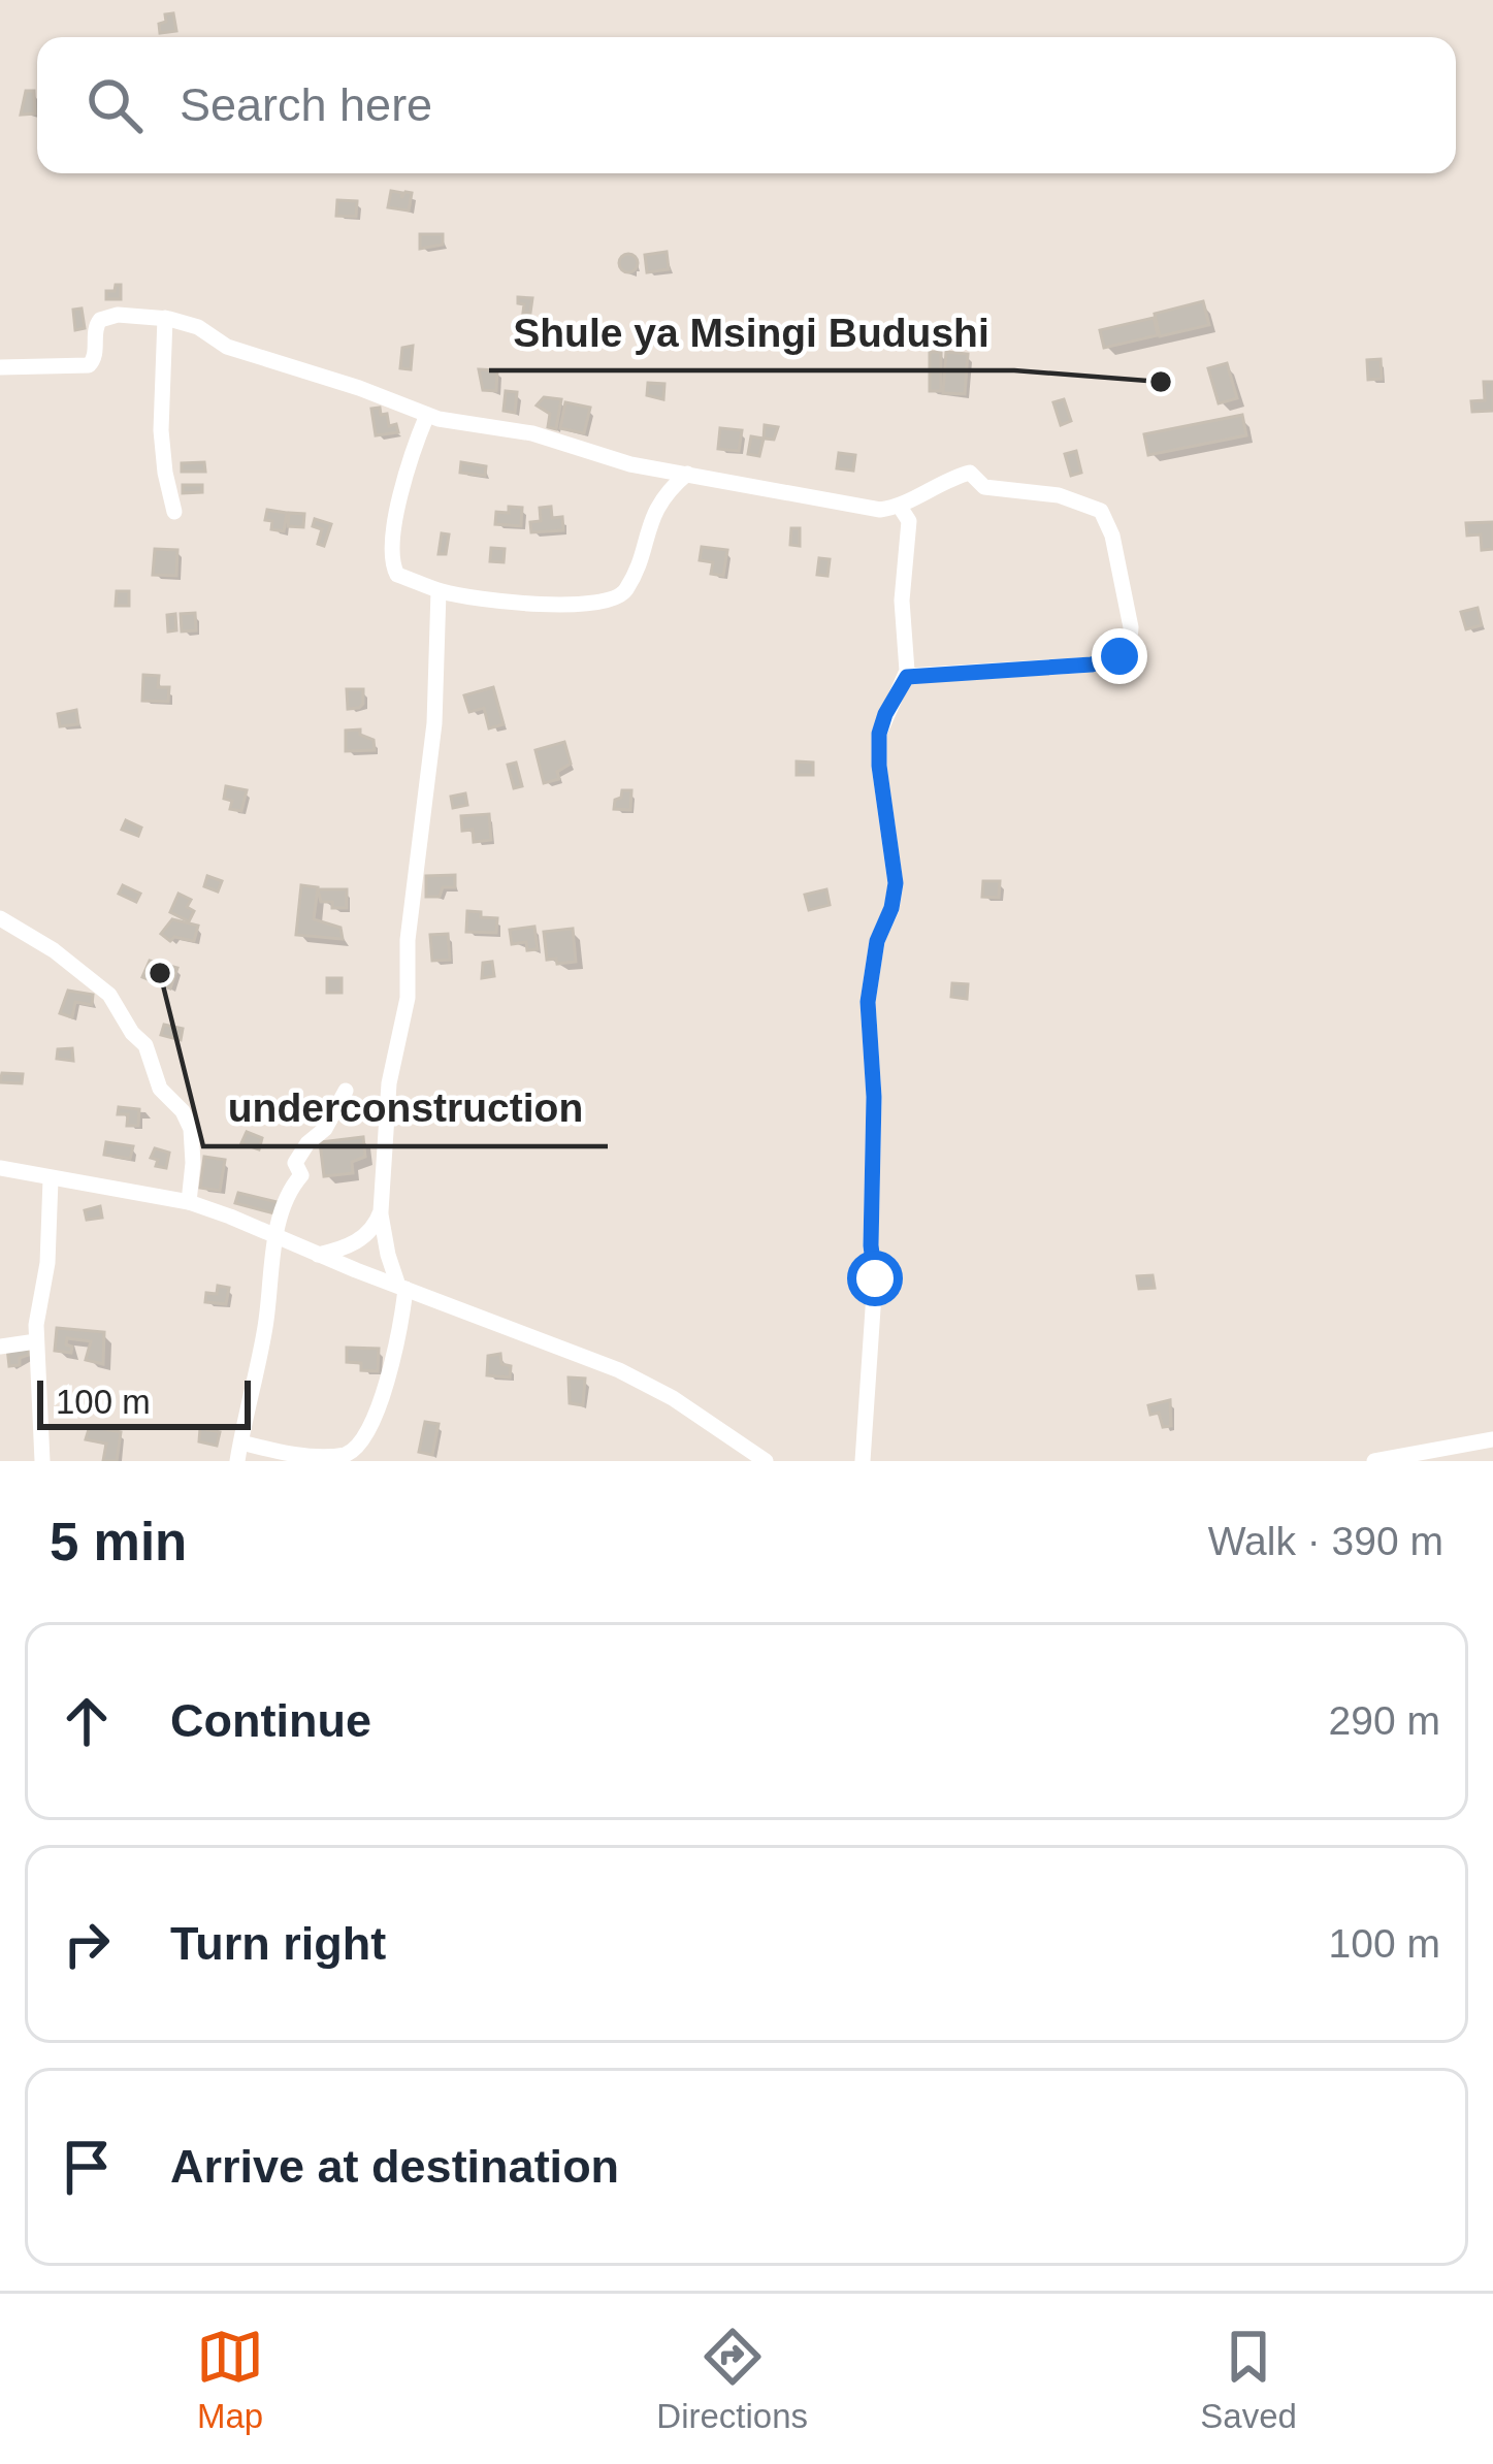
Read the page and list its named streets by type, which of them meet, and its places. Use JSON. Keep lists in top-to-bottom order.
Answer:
{
  "places": ["Shule ya Msingi Budushi", "underconstruction"],
  "scale_bar": "100 m",
  "page": {
    "search": "Search here",
    "scale": "100 m",
    "heading": ["5 min", "Walk · 390 m"],
    "list": [
      ["Continue", "290 m"],
      ["Turn right", "100 m"],
      "Arrive at destination"
    ],
    "nav": ["Map", "Directions", "Saved"]
  }
}
